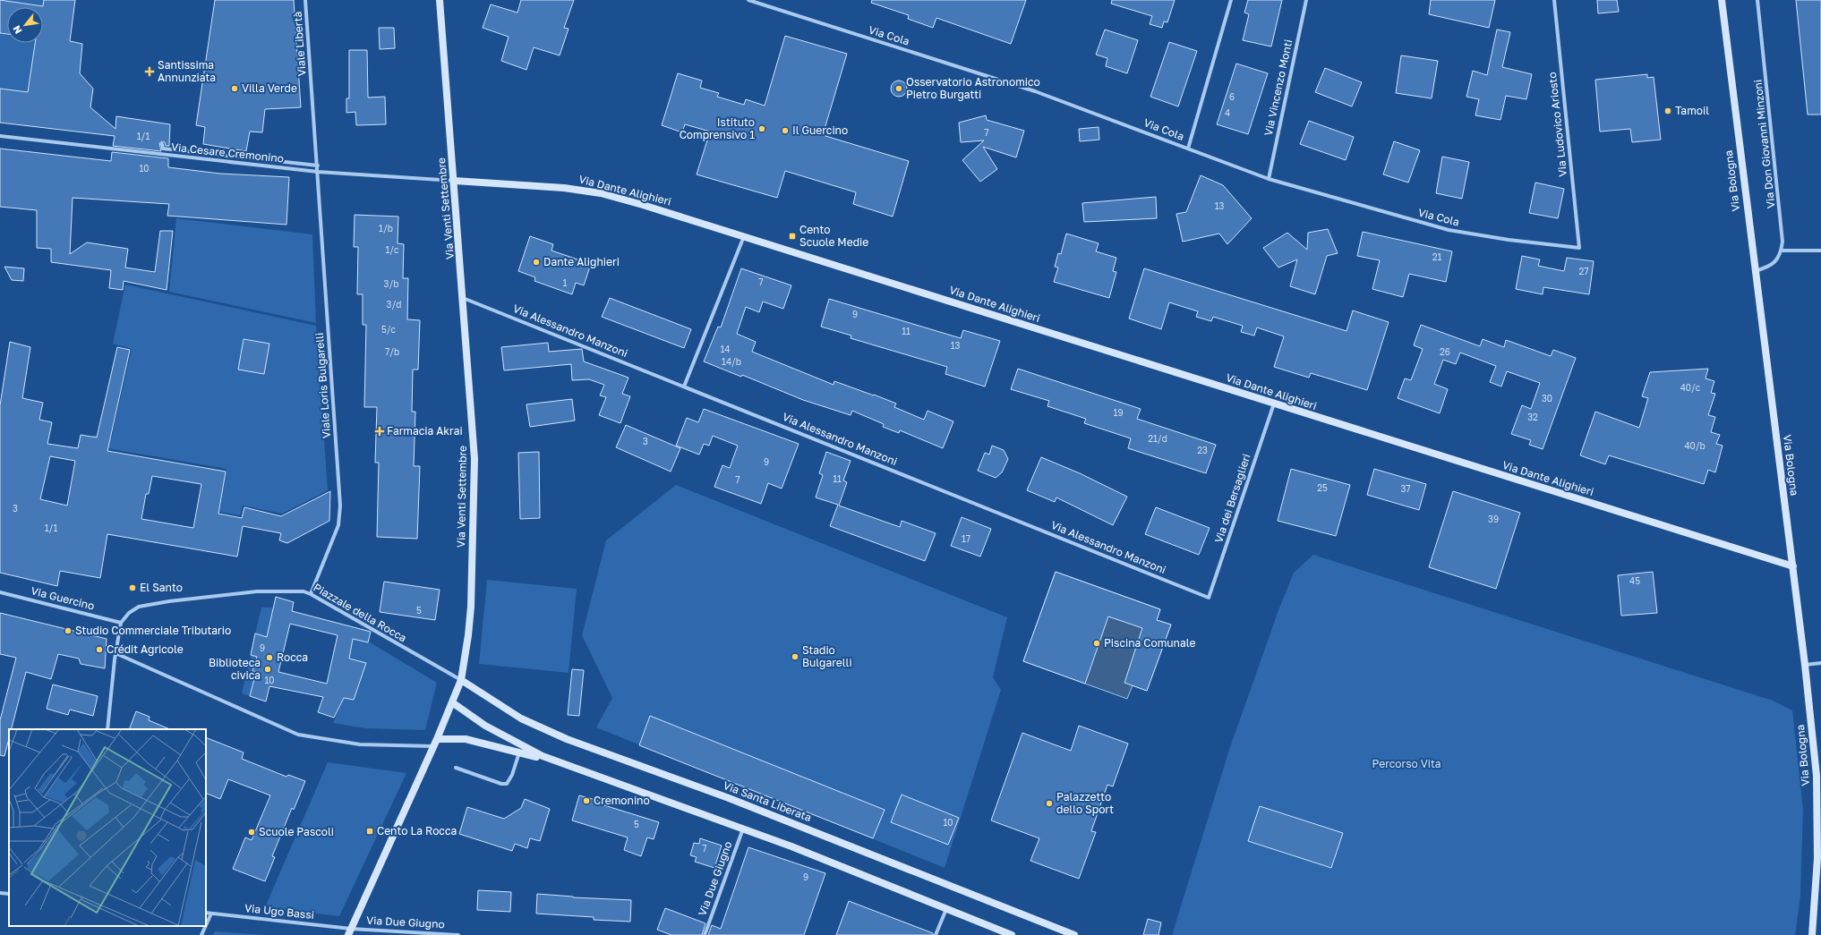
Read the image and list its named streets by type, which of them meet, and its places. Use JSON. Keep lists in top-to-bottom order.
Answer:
{
  "streets": {
    "street": [
      "Via Cola",
      "Viale Libertà",
      "Via Vincenzo Monti",
      "Via Ludovico Ariosto",
      "Via Don Giovanni Minzoni",
      "Via Cesare Cremonino",
      "Via Bologna",
      "Via Dante Alighieri",
      "Via Venti Settembre",
      "Via Alessandro Manzoni",
      "Viale Loris Bulgarelli",
      "Via dei Bersaglieri",
      "Via Guercino",
      "Piazzale della Rocca",
      "Via Santa Liberata",
      "Via Due Giugno",
      "Via Ugo Bassi"
    ]
  },
  "crossings": [
    ["Via Cola", "Via Vincenzo Monti"],
    ["Via Cola", "Via Ludovico Ariosto"],
    ["Viale Libertà", "Via Cesare Cremonino"],
    ["Viale Libertà", "Viale Loris Bulgarelli"],
    ["Via Cesare Cremonino", "Via Dante Alighieri"],
    ["Via Cesare Cremonino", "Via Venti Settembre"],
    ["Via Cesare Cremonino", "Viale Loris Bulgarelli"],
    ["Via Bologna", "Via Dante Alighieri"],
    ["Via Dante Alighieri", "Via Venti Settembre"],
    ["Via Dante Alighieri", "Via dei Bersaglieri"],
    ["Via Venti Settembre", "Via Alessandro Manzoni"],
    ["Via Venti Settembre", "Piazzale della Rocca"],
    ["Via Venti Settembre", "Via Santa Liberata"],
    ["Via Venti Settembre", "Via Due Giugno"],
    ["Via Venti Settembre", "Via Ugo Bassi"],
    ["Via Alessandro Manzoni", "Via dei Bersaglieri"],
    ["Viale Loris Bulgarelli", "Piazzale della Rocca"],
    ["Via Guercino", "Piazzale della Rocca"],
    ["Piazzale della Rocca", "Via Santa Liberata"],
    ["Via Due Giugno", "Via Ugo Bassi"]
  ],
  "parks": ["Percorso Vita"],
  "places": {
    "health": ["Santissima Annunziata", "Farmacia Akrai"],
    "other": [
      "Villa Verde",
      "Osservatorio Astronomico Pietro Burgatti",
      "Tamoil",
      "Istituto Comprensivo 1",
      "Il Guercino",
      "Dante Alighieri",
      "El Santo",
      "Studio Commerciale Tributario",
      "Piscina Comunale",
      "Crédit Agricole",
      "Stadio Bulgarelli",
      "Rocca",
      "Biblioteca civica",
      "Cremonino",
      "Palazzetto dello Sport",
      "Scuole Pascoli"
    ],
    "transit": ["Cento Scuole Medie", "Cento La Rocca"]
  },
  "house_numbers": [
    "6",
    "4",
    "7",
    "1/1",
    "10",
    "13",
    "1/b",
    "1/c",
    "21",
    "27",
    "7",
    "1",
    "3/b",
    "3/d",
    "9",
    "5/c",
    "11",
    "13",
    "14",
    "7/b",
    "26",
    "14/b",
    "40/c",
    "30",
    "19",
    "32",
    "21/d",
    "3",
    "40/b",
    "23",
    "9",
    "11",
    "7",
    "25",
    "37",
    "3",
    "39",
    "1/1",
    "17",
    "45",
    "5",
    "9",
    "10",
    "10",
    "5",
    "7",
    "9"
  ],
  "north": "bottom left"
}
